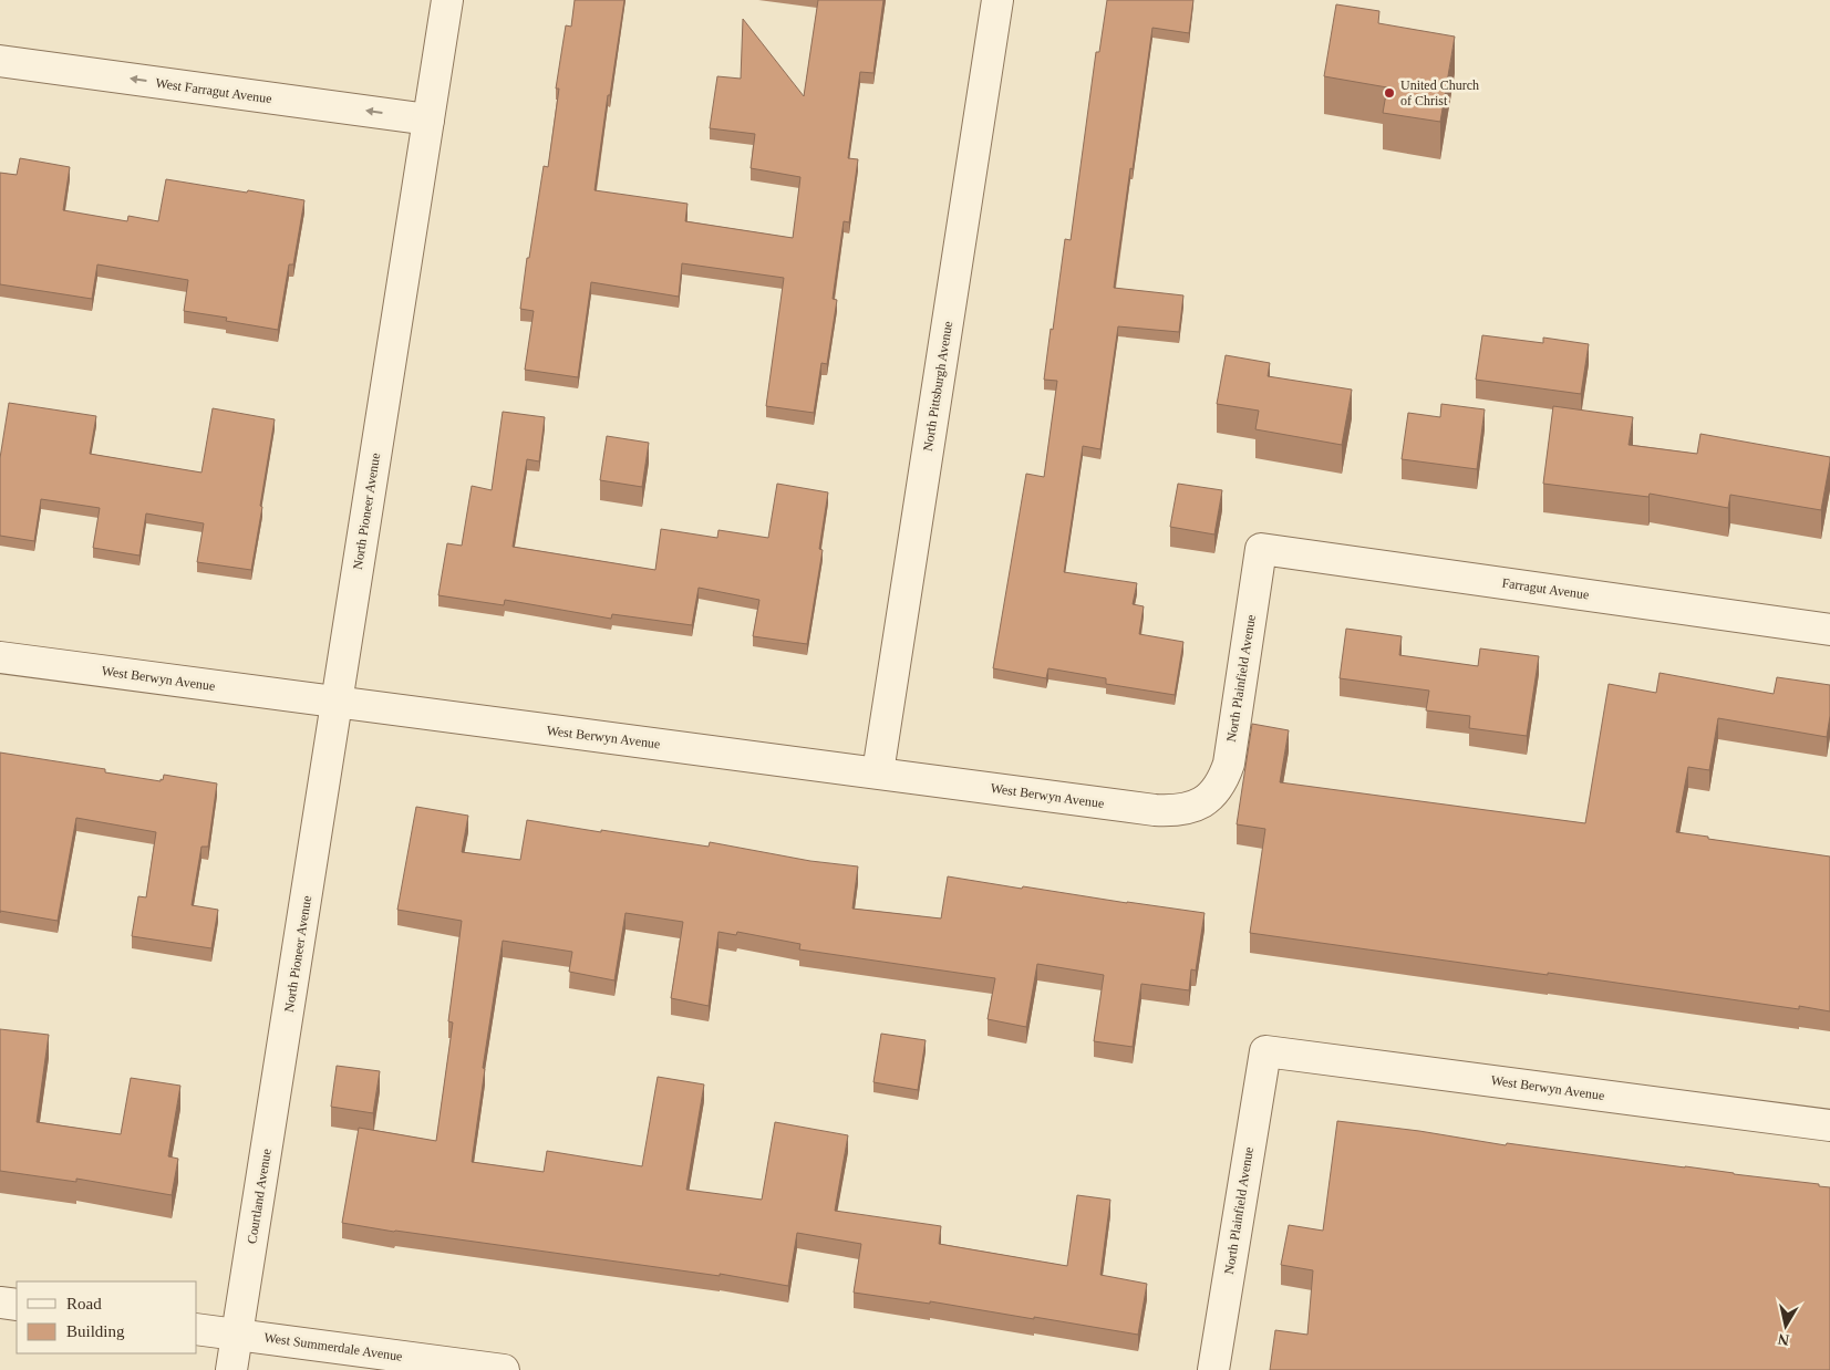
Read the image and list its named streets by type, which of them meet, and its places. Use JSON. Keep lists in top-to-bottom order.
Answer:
{
  "streets": {
    "street": [
      "West Farragut Avenue",
      "North Pittsburgh Avenue",
      "North Pioneer Avenue",
      "Farragut Avenue",
      "West Berwyn Avenue",
      "North Plainfield Avenue",
      "Courtland Avenue",
      "West Summerdale Avenue"
    ]
  },
  "crossings": [
    ["West Farragut Avenue", "North Pioneer Avenue"],
    ["North Pittsburgh Avenue", "West Berwyn Avenue"],
    ["North Pioneer Avenue", "West Berwyn Avenue"],
    ["North Pioneer Avenue", "Courtland Avenue"],
    ["Farragut Avenue", "North Plainfield Avenue"],
    ["West Berwyn Avenue", "North Plainfield Avenue"],
    ["Courtland Avenue", "West Summerdale Avenue"]
  ],
  "one_way": ["West Farragut Avenue"],
  "places": ["United Church of Christ"],
  "legend": ["Road", "Building"],
  "north": "bottom"
}
